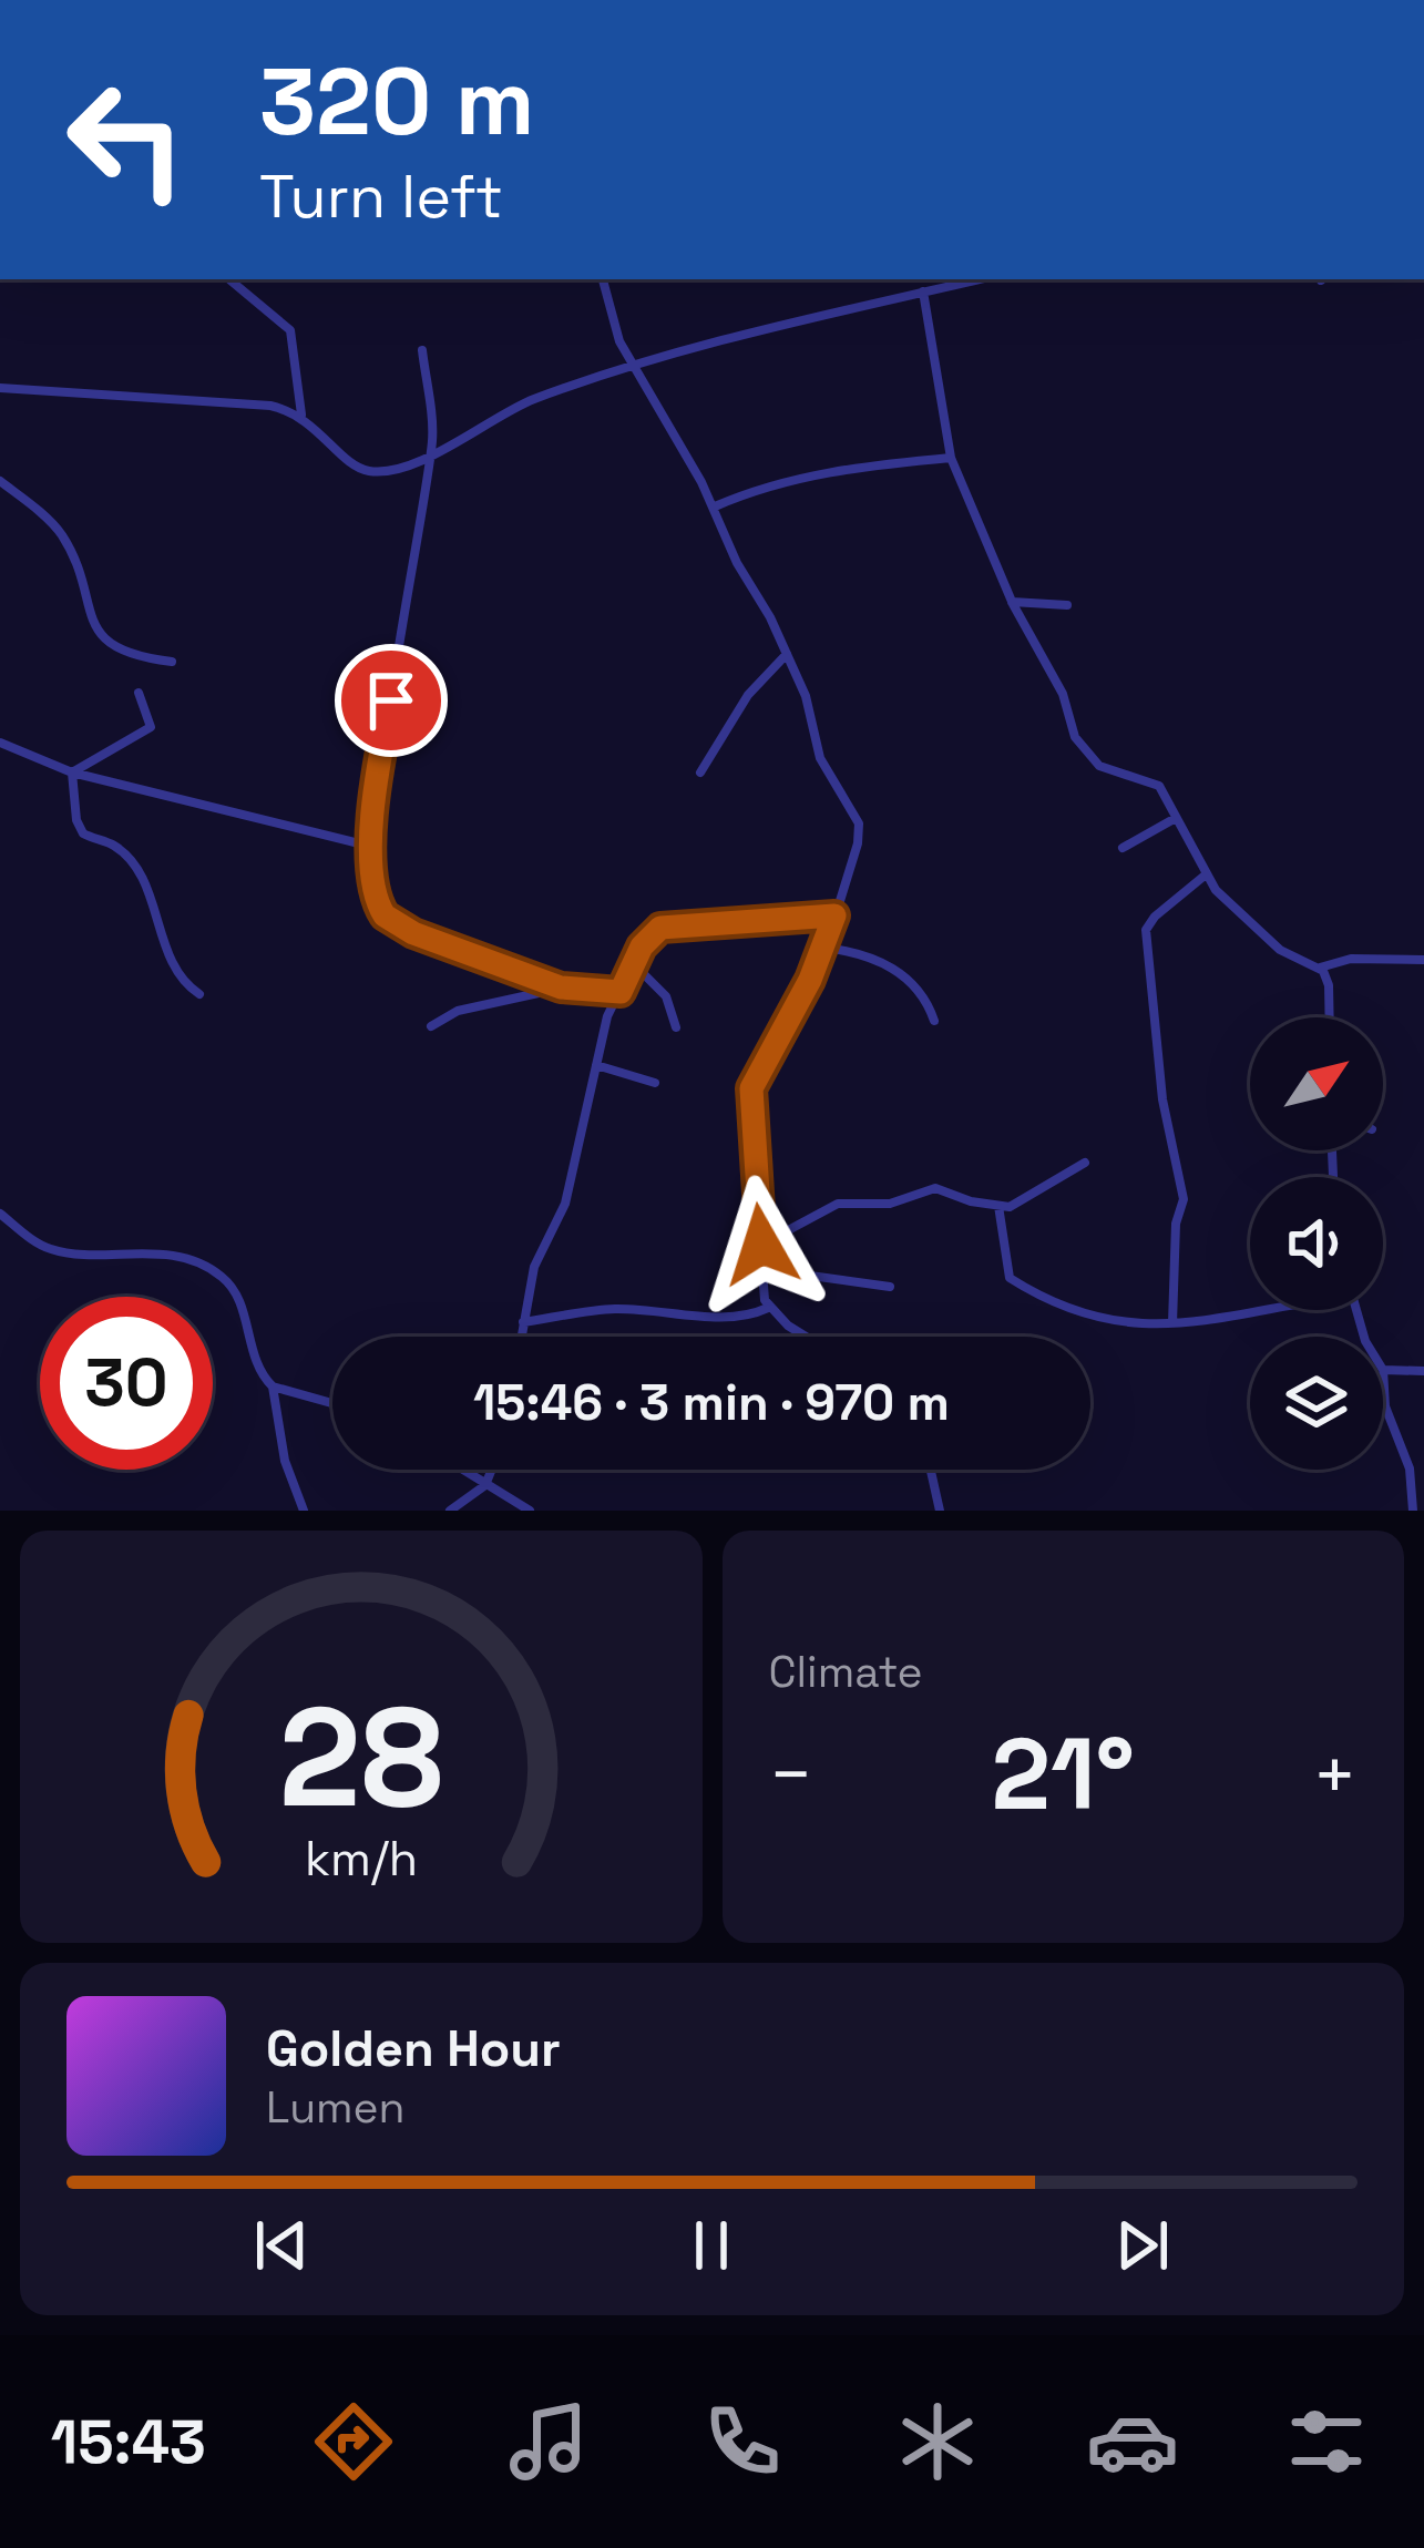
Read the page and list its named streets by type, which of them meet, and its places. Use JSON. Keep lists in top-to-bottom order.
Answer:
{
  "north": "top right",
  "page": {
    "turn": ["320 m", "Turn left"],
    "limit": "30",
    "trip": "15:46 · 3 min · 970 m",
    "tile": "Climate",
    "heat": ["−", "21°", "+"],
    "song": ["Golden Hour", "Lumen"],
    "tabs": "15:43",
    "gauge": ["28", "km/h"]
  }
}
